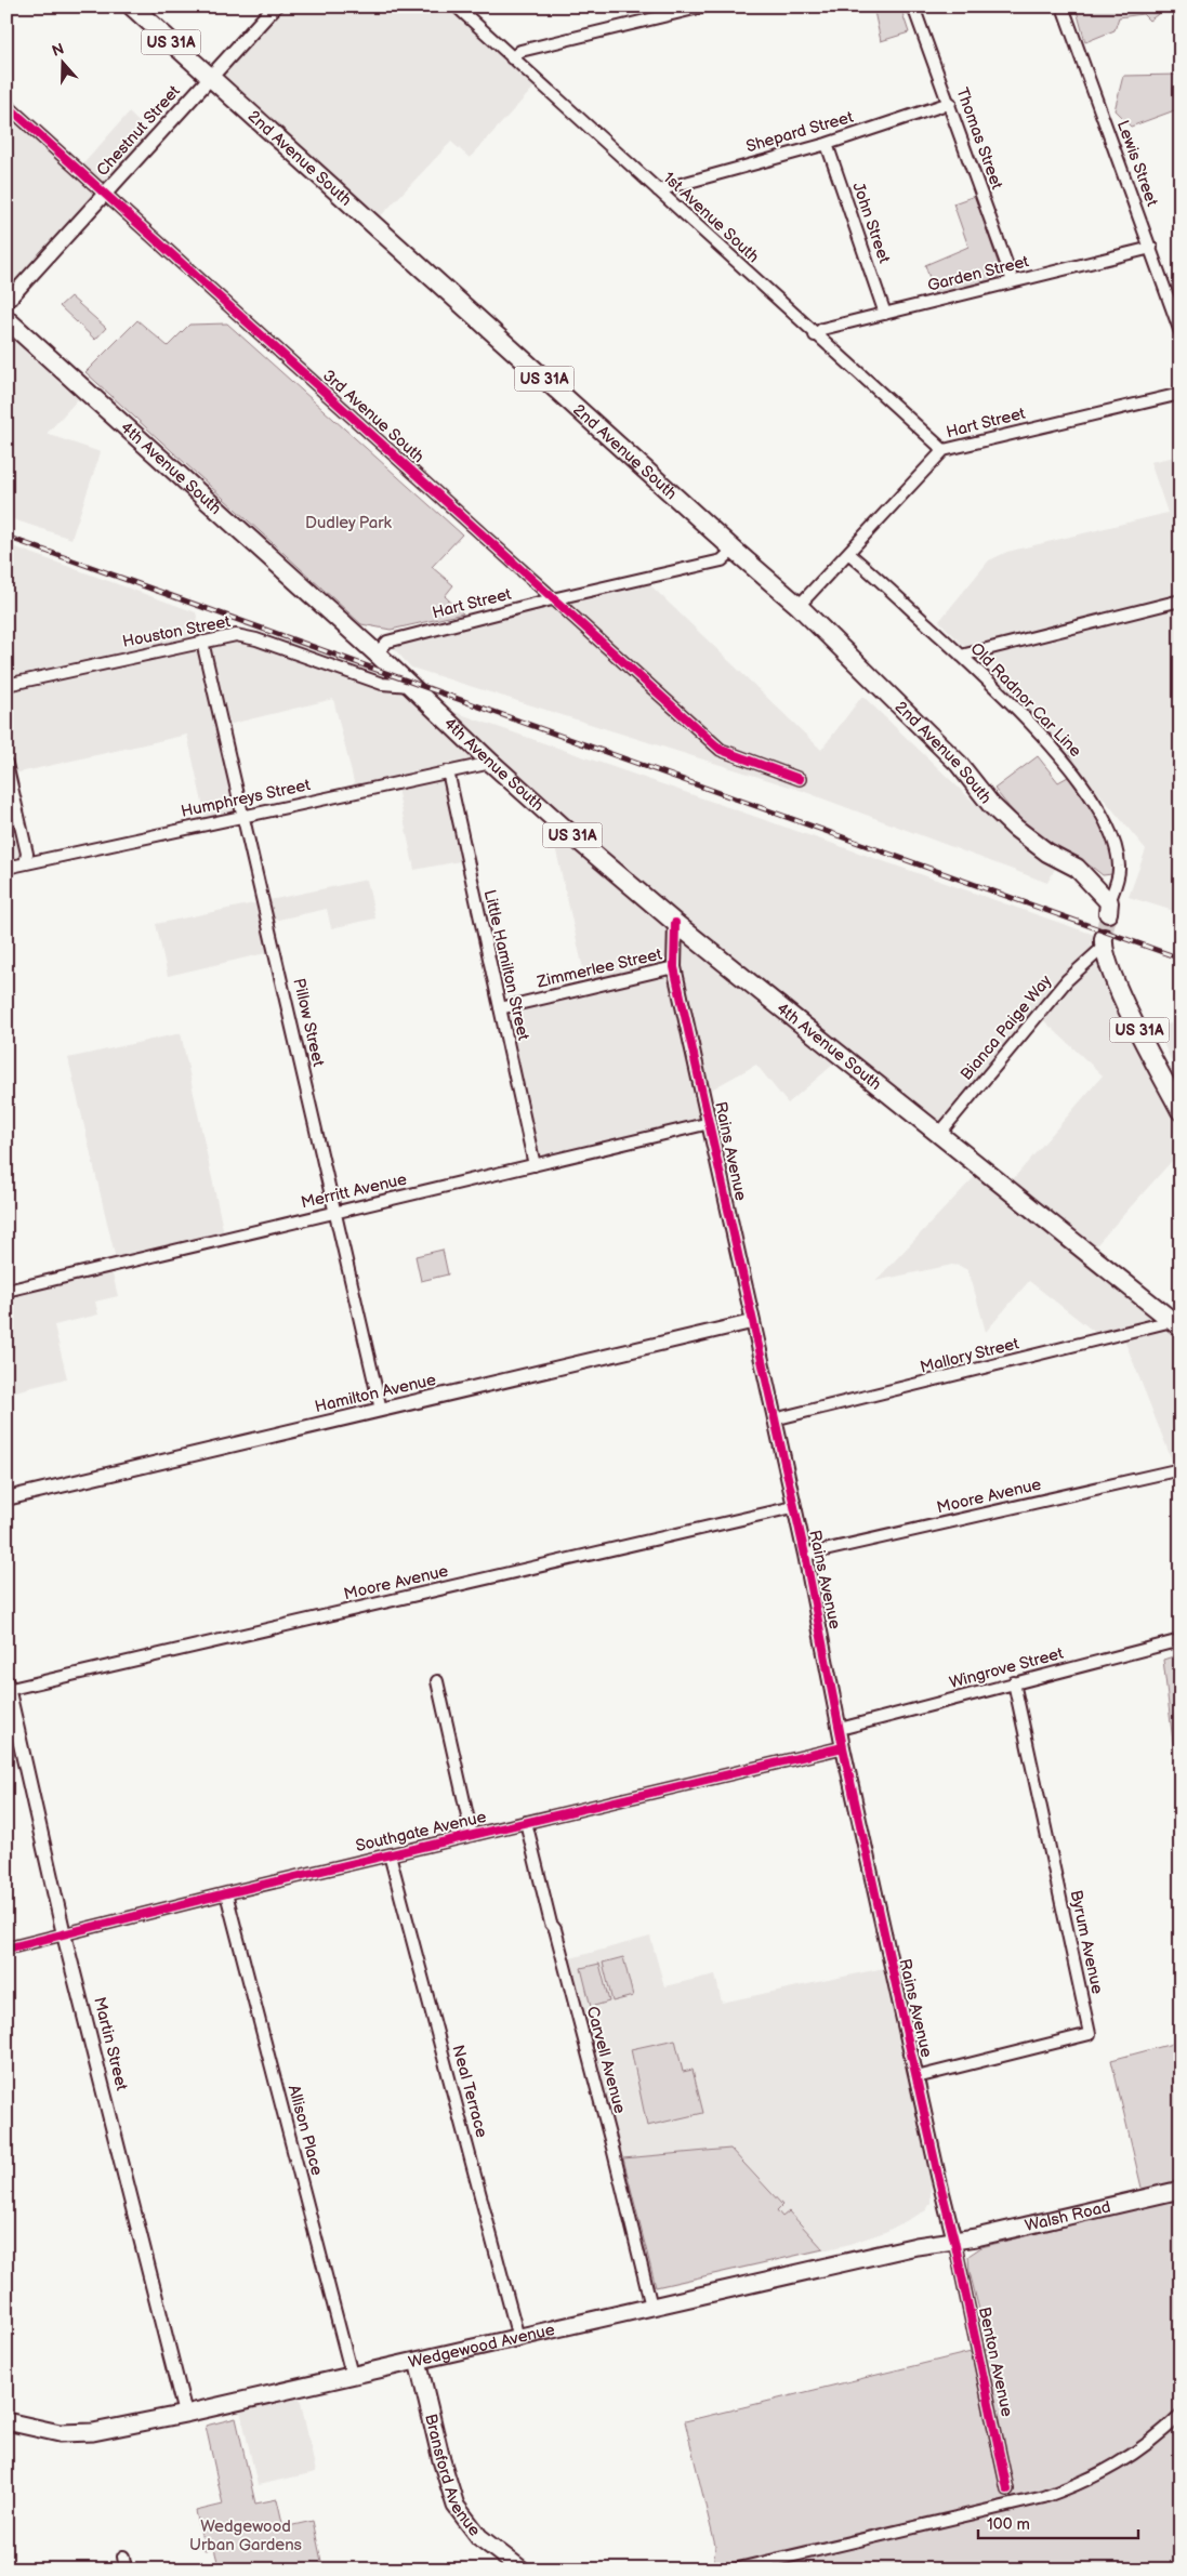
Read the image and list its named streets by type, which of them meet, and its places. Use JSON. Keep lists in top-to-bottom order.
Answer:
{
  "streets": {
    "main road": [
      "US 31A",
      "2nd Avenue South",
      "4th Avenue South",
      "Walsh Road",
      "Wedgewood Avenue",
      "Bransford Avenue"
    ],
    "street": [
      "Chestnut Street",
      "Shepard Street",
      "Thomas Street",
      "Lewis Street",
      "1st Avenue South",
      "John Street",
      "Garden Street",
      "3rd Avenue South",
      "Hart Street",
      "Houston Street",
      "Old Radnor Car Line",
      "Humphreys Street",
      "Little Hamilton Street",
      "Zimmerlee Street",
      "Pillow Street",
      "Bianca Paige Way",
      "Rains Avenue",
      "Merritt Avenue",
      "Mallory Street",
      "Hamilton Avenue",
      "Moore Avenue",
      "Wingrove Street",
      "Southgate Avenue",
      "Byrum Avenue",
      "Martin Street",
      "Carvell Avenue",
      "Neal Terrace",
      "Allison Place",
      "Benton Avenue"
    ]
  },
  "crossings": [
    ["US 31A", "Bianca Paige Way"],
    ["Chestnut Street", "2nd Avenue South"],
    ["Chestnut Street", "3rd Avenue South"],
    ["Shepard Street", "Thomas Street"],
    ["Shepard Street", "1st Avenue South"],
    ["Shepard Street", "John Street"],
    ["Thomas Street", "Garden Street"],
    ["2nd Avenue South", "Hart Street"],
    ["2nd Avenue South", "Old Radnor Car Line"],
    ["Lewis Street", "Garden Street"],
    ["1st Avenue South", "Garden Street"],
    ["1st Avenue South", "Hart Street"],
    ["John Street", "Garden Street"],
    ["3rd Avenue South", "Hart Street"],
    ["Hart Street", "4th Avenue South"],
    ["Hart Street", "Old Radnor Car Line"],
    ["4th Avenue South", "Houston Street"],
    ["4th Avenue South", "Humphreys Street"],
    ["4th Avenue South", "Bianca Paige Way"],
    ["4th Avenue South", "Rains Avenue"],
    ["4th Avenue South", "Mallory Street"],
    ["Houston Street", "Pillow Street"],
    ["Humphreys Street", "Little Hamilton Street"],
    ["Humphreys Street", "Pillow Street"],
    ["Little Hamilton Street", "Zimmerlee Street"],
    ["Little Hamilton Street", "Merritt Avenue"],
    ["Zimmerlee Street", "Rains Avenue"],
    ["Pillow Street", "Merritt Avenue"],
    ["Pillow Street", "Hamilton Avenue"],
    ["Rains Avenue", "Merritt Avenue"],
    ["Rains Avenue", "Mallory Street"],
    ["Rains Avenue", "Hamilton Avenue"],
    ["Rains Avenue", "Moore Avenue"],
    ["Rains Avenue", "Wingrove Street"],
    ["Rains Avenue", "Southgate Avenue"],
    ["Rains Avenue", "Byrum Avenue"],
    ["Rains Avenue", "Walsh Road"],
    ["Rains Avenue", "Wedgewood Avenue"],
    ["Rains Avenue", "Benton Avenue"],
    ["Moore Avenue", "Martin Street"],
    ["Wingrove Street", "Byrum Avenue"],
    ["Southgate Avenue", "Martin Street"],
    ["Southgate Avenue", "Carvell Avenue"],
    ["Southgate Avenue", "Neal Terrace"],
    ["Southgate Avenue", "Allison Place"],
    ["Martin Street", "Wedgewood Avenue"],
    ["Carvell Avenue", "Wedgewood Avenue"],
    ["Neal Terrace", "Wedgewood Avenue"],
    ["Allison Place", "Wedgewood Avenue"],
    ["Walsh Road", "Wedgewood Avenue"],
    ["Walsh Road", "Benton Avenue"],
    ["Wedgewood Avenue", "Benton Avenue"],
    ["Wedgewood Avenue", "Bransford Avenue"]
  ],
  "parks": ["Dudley Park", "Wedgewood Urban Gardens"],
  "scale_bar": "100 m",
  "north": "top"
}
